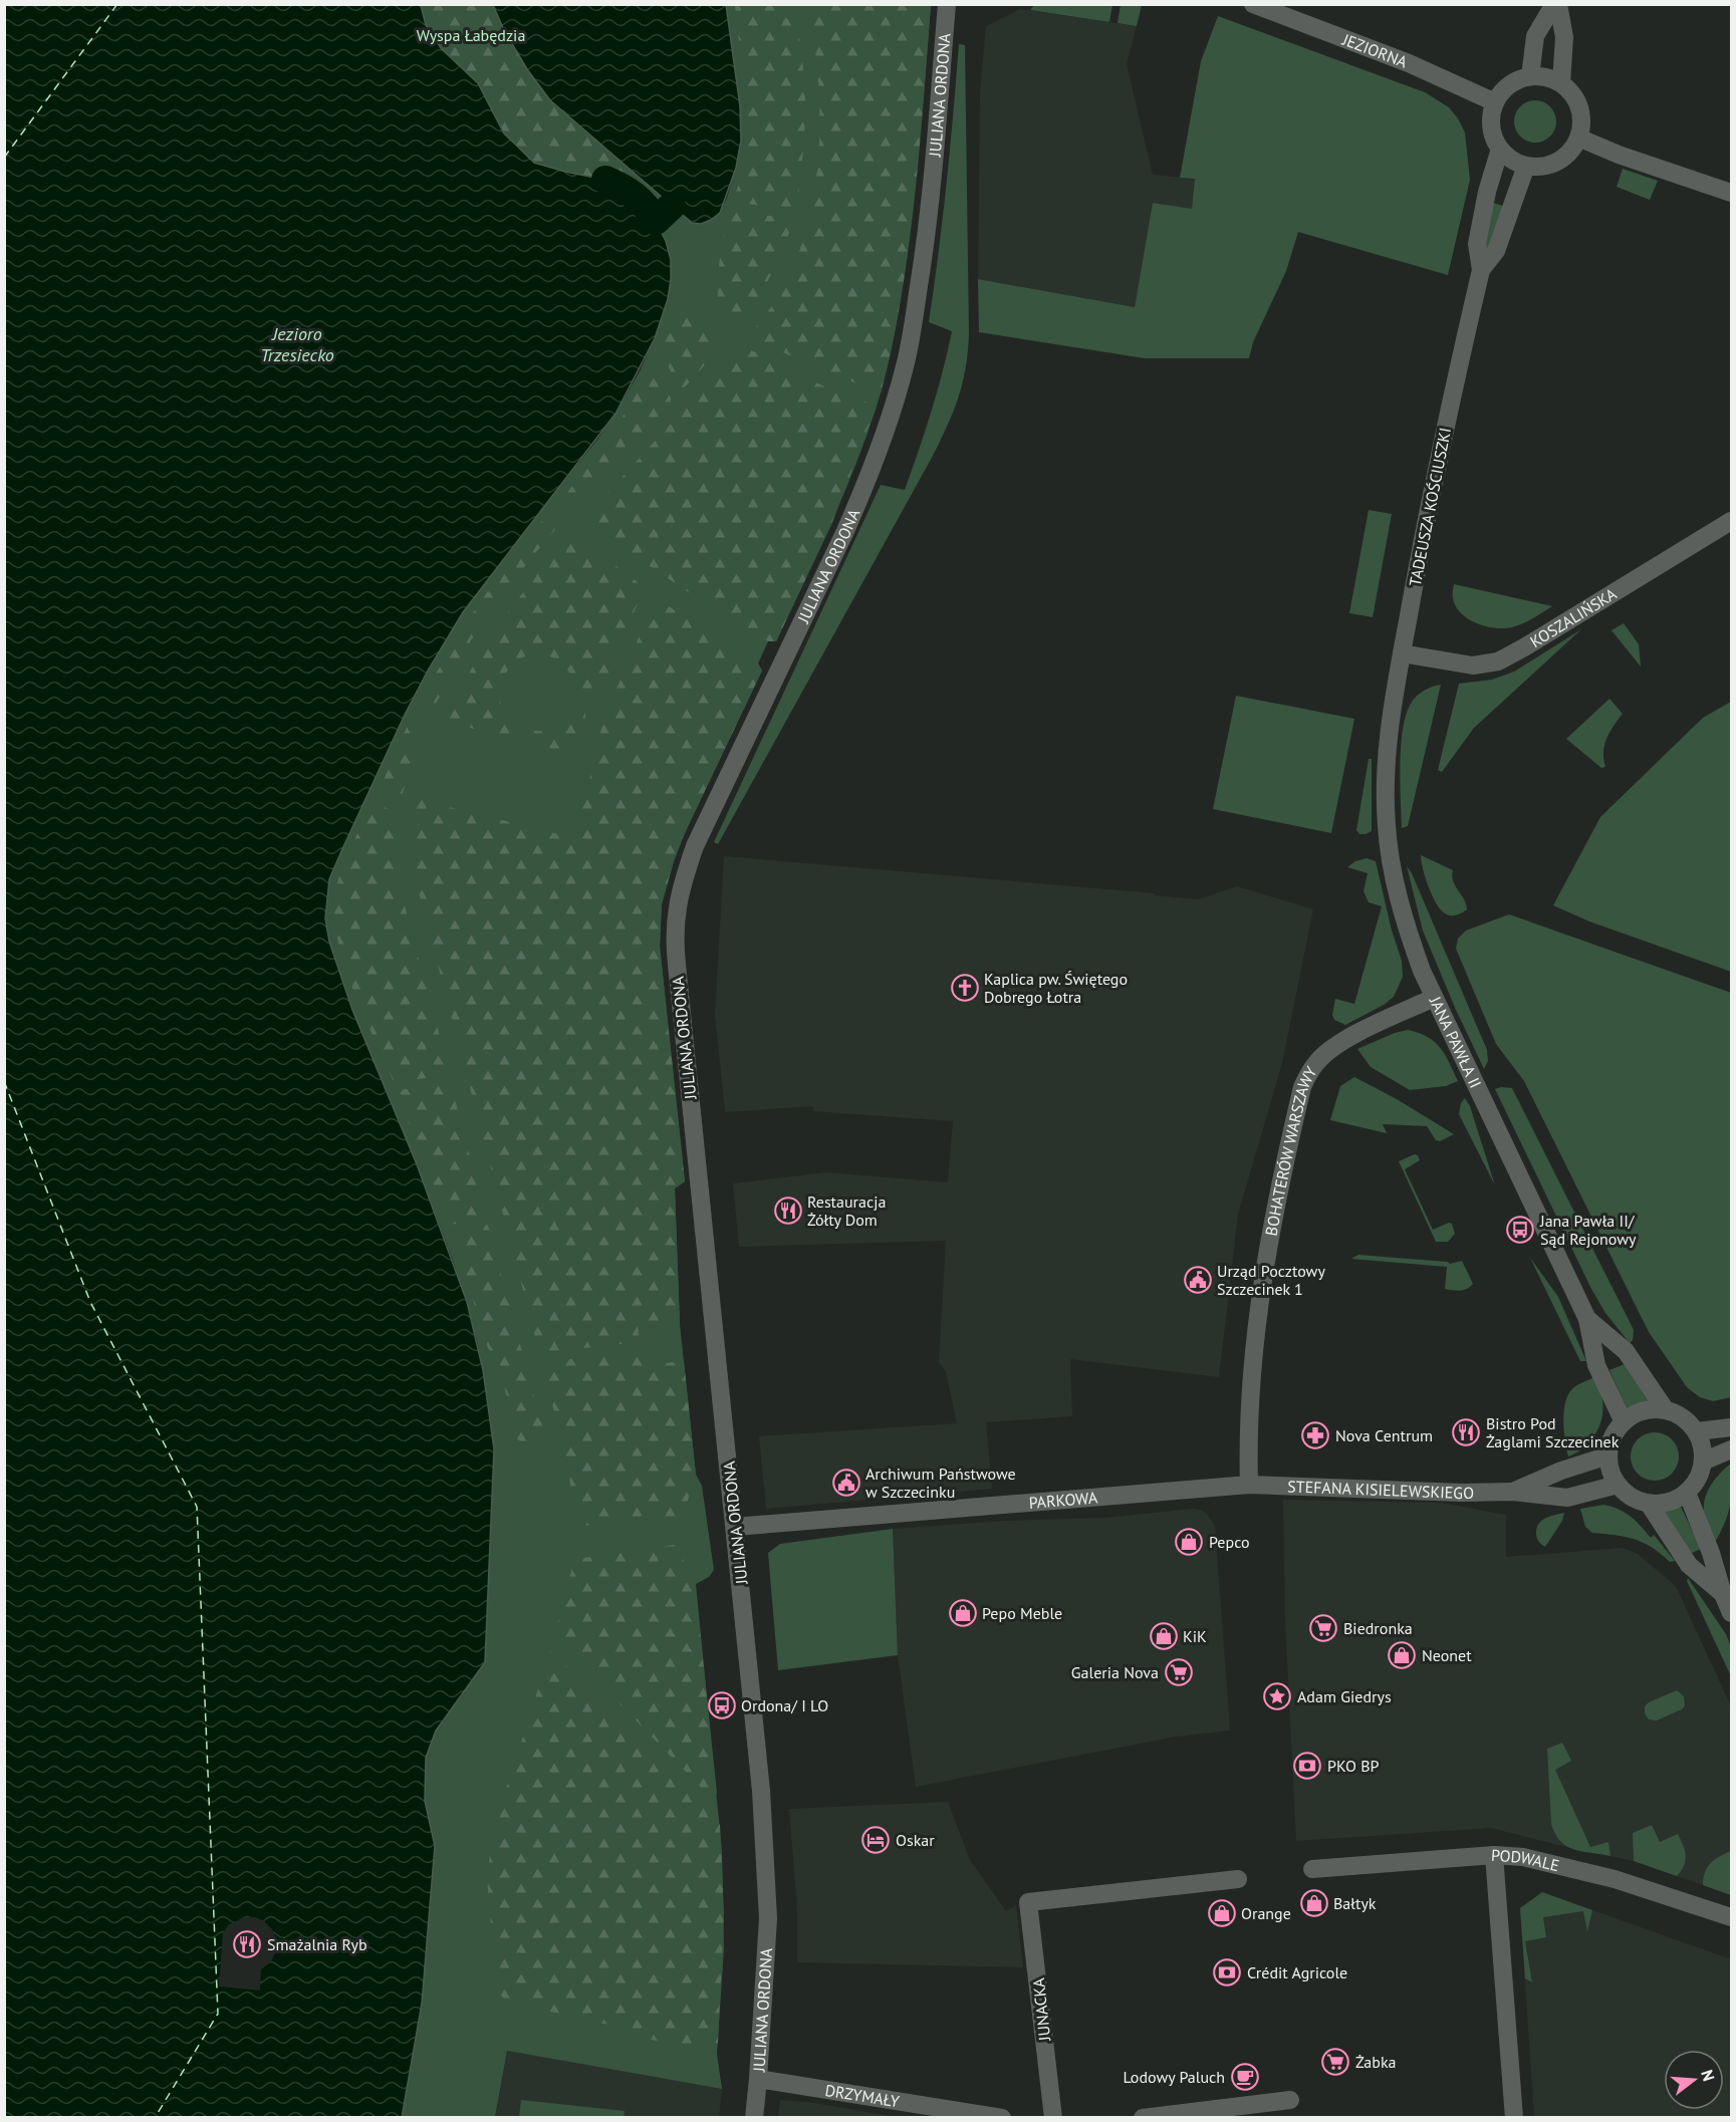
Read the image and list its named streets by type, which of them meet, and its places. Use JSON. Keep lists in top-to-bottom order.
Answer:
{
  "streets": {
    "street": [
      "JEZIORNA",
      "JULIANA ORDONA",
      "TADEUSZA KOŚCIUSZKI",
      "KOSZALIŃSKA",
      "JANA PAWŁA II",
      "BOHATERÓW WARSZAWY",
      "STEFANA KISIELEWSKIEGO",
      "PARKOWA",
      "PODWALE",
      "JUNACKA",
      "DRZYMAŁY"
    ]
  },
  "crossings": [
    ["JEZIORNA", "TADEUSZA KOŚCIUSZKI"],
    ["JULIANA ORDONA", "PARKOWA"],
    ["JULIANA ORDONA", "DRZYMAŁY"],
    ["TADEUSZA KOŚCIUSZKI", "KOSZALIŃSKA"],
    ["TADEUSZA KOŚCIUSZKI", "JANA PAWŁA II"],
    ["JANA PAWŁA II", "BOHATERÓW WARSZAWY"],
    ["JANA PAWŁA II", "STEFANA KISIELEWSKIEGO"],
    ["BOHATERÓW WARSZAWY", "STEFANA KISIELEWSKIEGO"],
    ["BOHATERÓW WARSZAWY", "PARKOWA"],
    ["STEFANA KISIELEWSKIEGO", "PARKOWA"]
  ],
  "water": ["Jezioro Trzesiecko"],
  "parks": ["Wyspa Łabędzia"],
  "places": {
    "church": ["Kaplica pw. Świętego Dobrego Łotra"],
    "restaurant": ["Restauracja Żółty Dom", "Bistro Pod Żaglami Szczecinek", "Smażalnia Ryb"],
    "bus stop": ["Jana Pawła II/ Sąd Rejonowy", "Ordona/ I LO"],
    "public building": ["Urząd Pocztowy Szczecinek 1", "Archiwum Państwowe w Szczecinku"],
    "pharmacy": ["Nova Centrum"],
    "shop": [
      "Pepco",
      "Pepo Meble",
      "KiK",
      "Neonet",
      "Bałtyk",
      "Orange"
    ],
    "supermarket": ["Biedronka", "Galeria Nova", "Żabka"],
    "place": ["Adam Giedrys"],
    "bank": ["PKO BP", "Crédit Agricole"],
    "hotel": ["Oskar"],
    "cafe": ["Lodowy Paluch"]
  },
  "north": "right"
}
